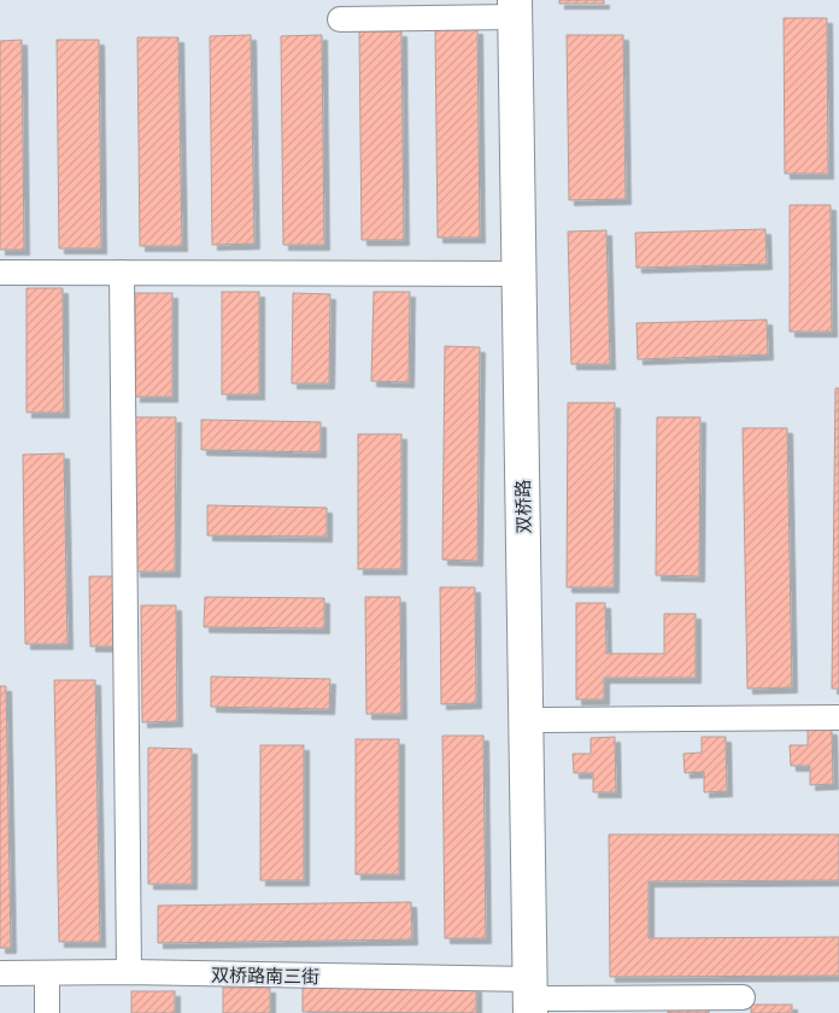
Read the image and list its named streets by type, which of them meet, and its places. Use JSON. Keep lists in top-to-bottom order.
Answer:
{
  "streets": {
    "main road": ["双桥路"],
    "street": ["双桥路南三街"]
  },
  "crossings": [
    ["双桥路", "双桥路南三街"]
  ]
}
